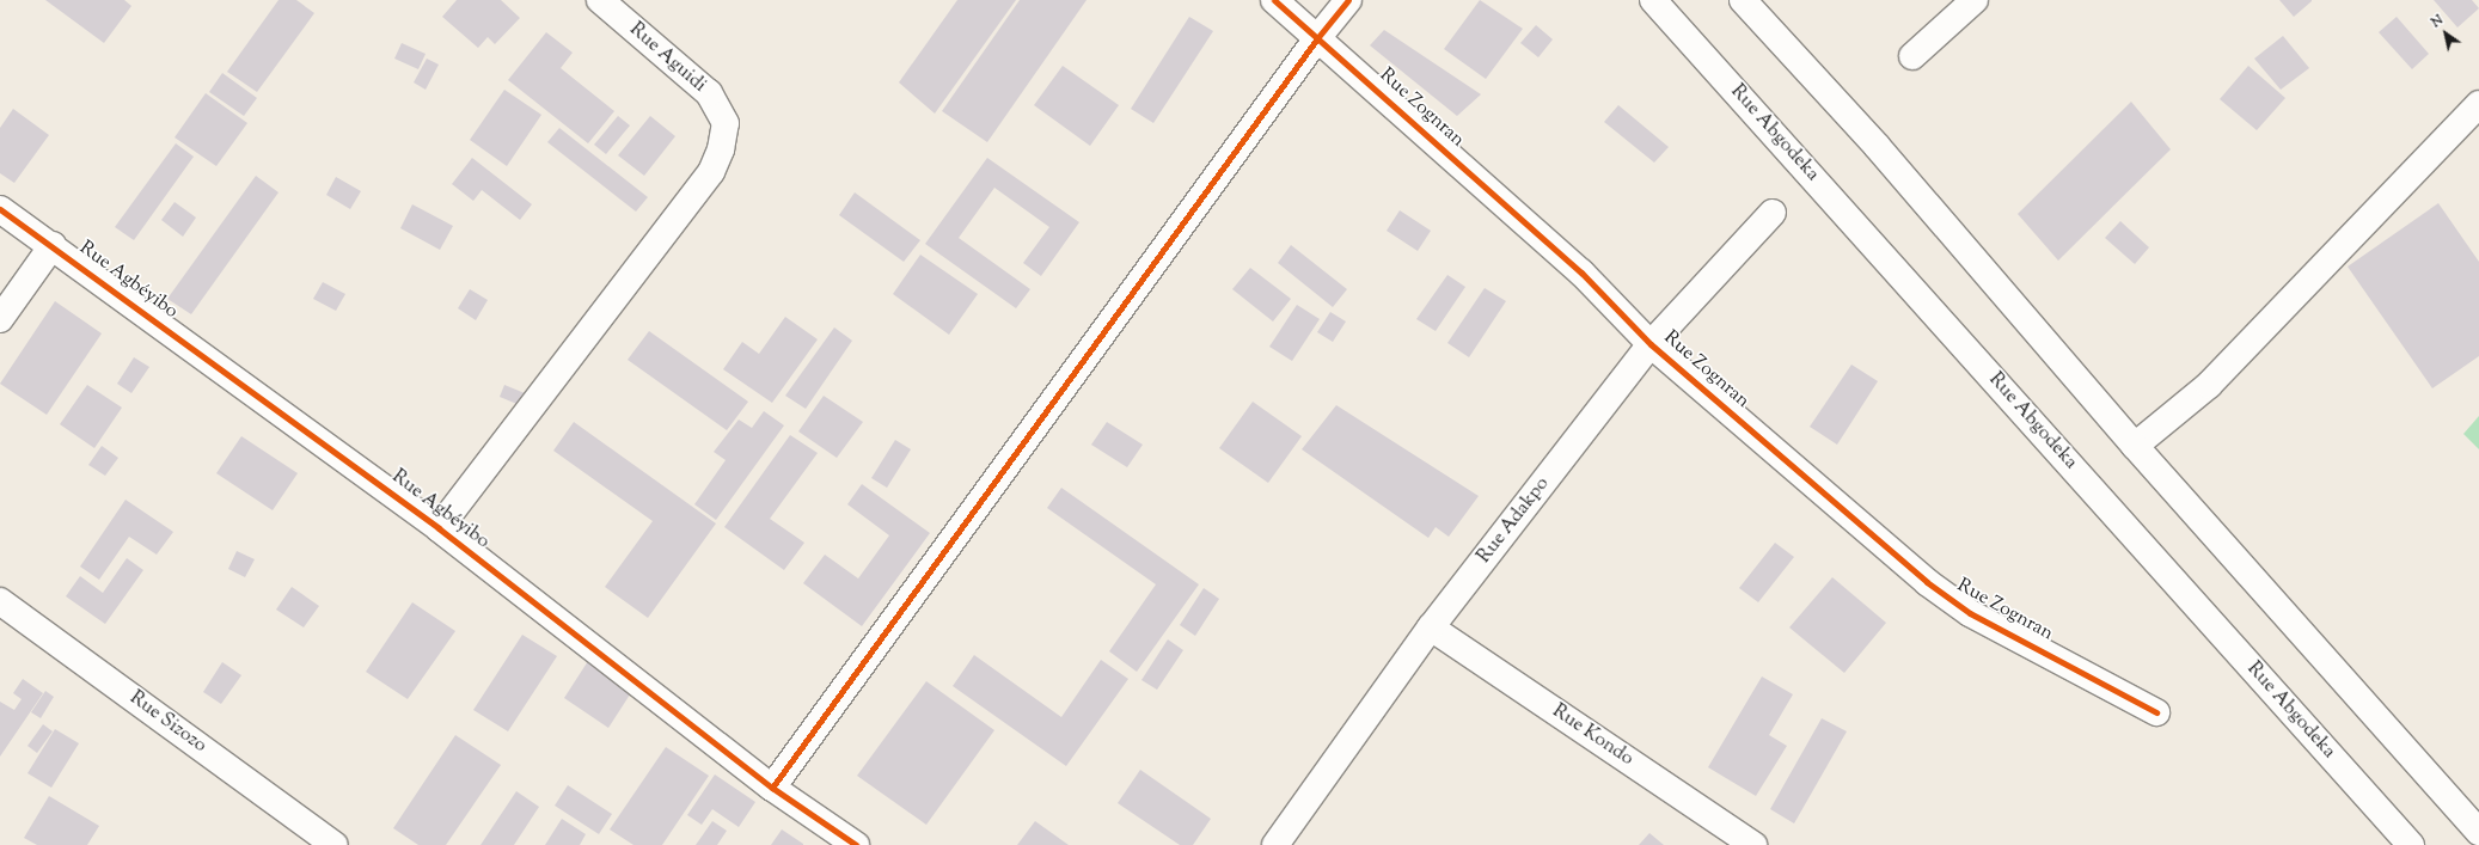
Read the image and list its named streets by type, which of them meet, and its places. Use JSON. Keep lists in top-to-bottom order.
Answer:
{
  "streets": {
    "street": [
      "Rue Aguidi",
      "Rue Zognran",
      "Rue Abgodeka",
      "Rue Agbéyibo",
      "Rue Adakpo",
      "Rue Sizozo",
      "Rue Kondo"
    ]
  },
  "crossings": [
    ["Rue Aguidi", "Rue Agbéyibo"],
    ["Rue Zognran", "Rue Adakpo"],
    ["Rue Adakpo", "Rue Kondo"]
  ],
  "north": "top left"
}
